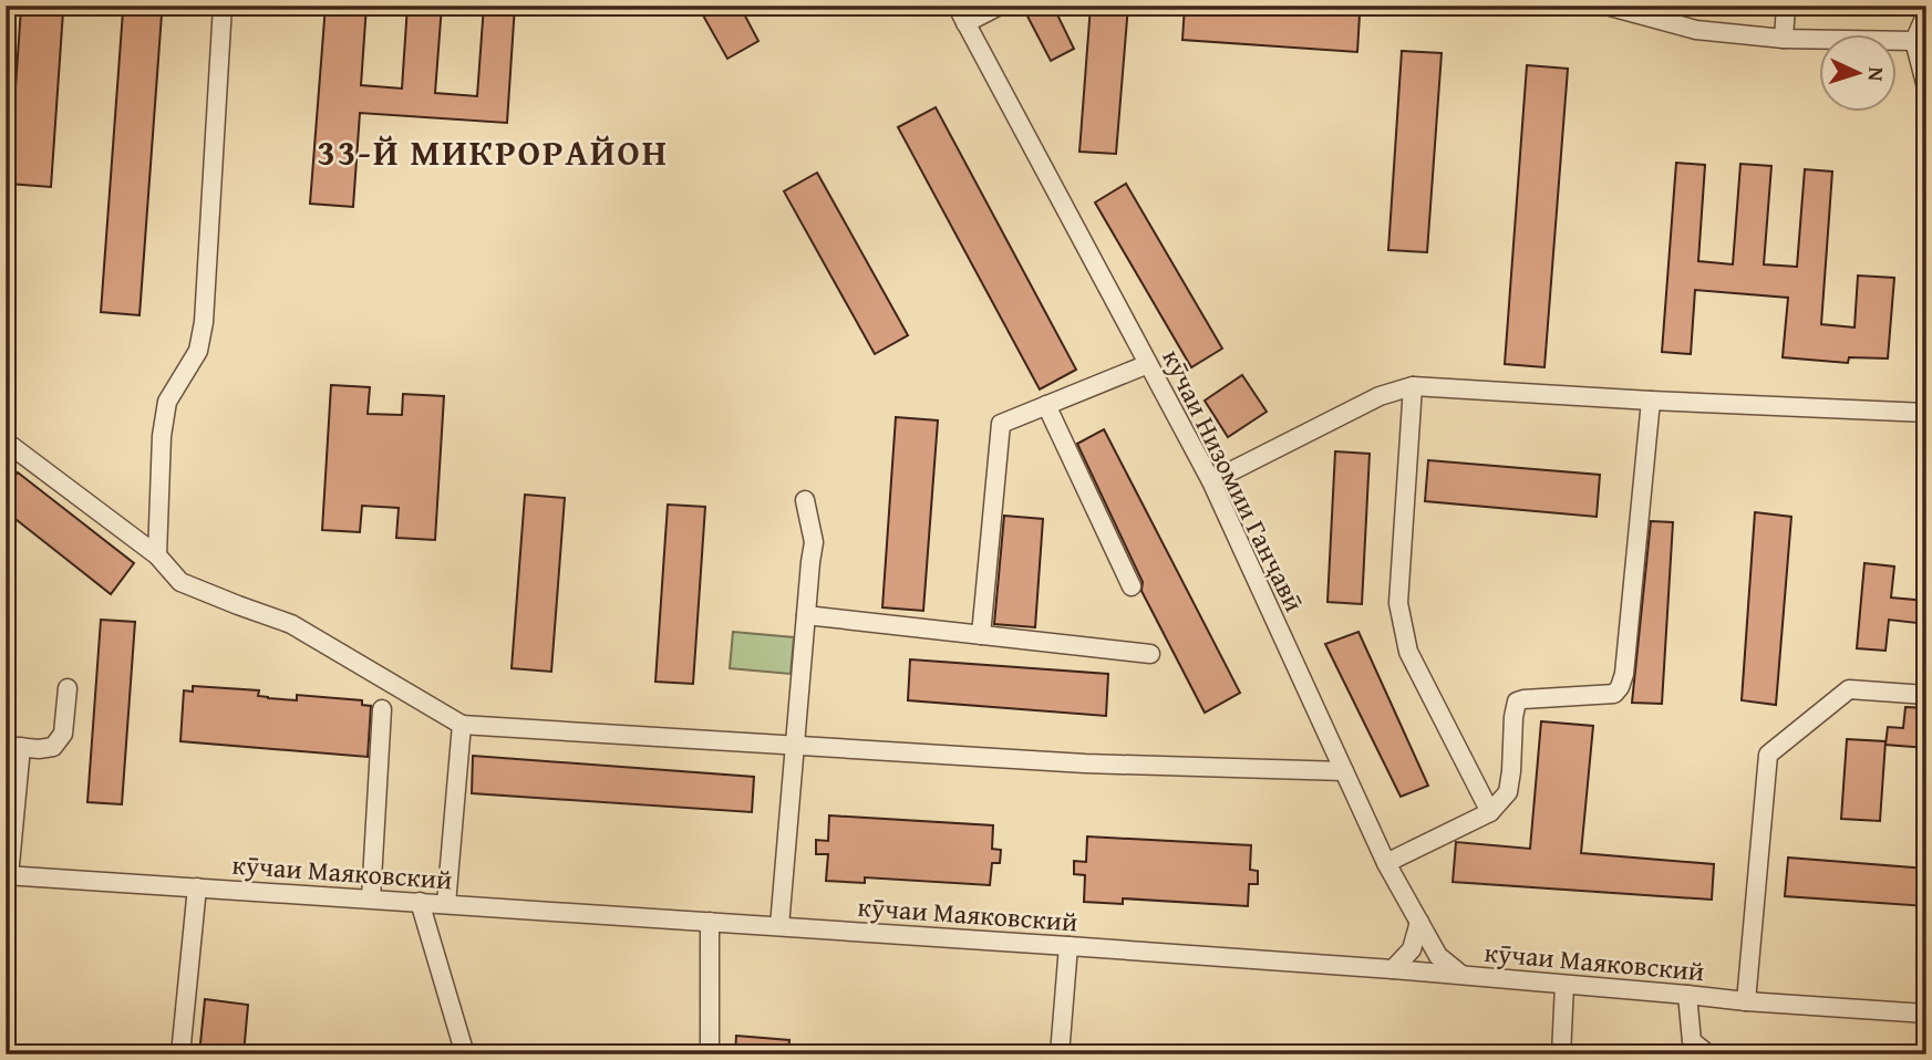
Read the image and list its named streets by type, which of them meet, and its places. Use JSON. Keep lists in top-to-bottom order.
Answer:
{
  "streets": {
    "street": ["кӯчаи Низомии Ганҷавӣ", "кӯчаи Маяковский"]
  },
  "crossings": [
    ["кӯчаи Низомии Ганҷавӣ", "кӯчаи Маяковский"]
  ],
  "districts": ["33-Й МИКРОРАЙОН"],
  "north": "right"
}
